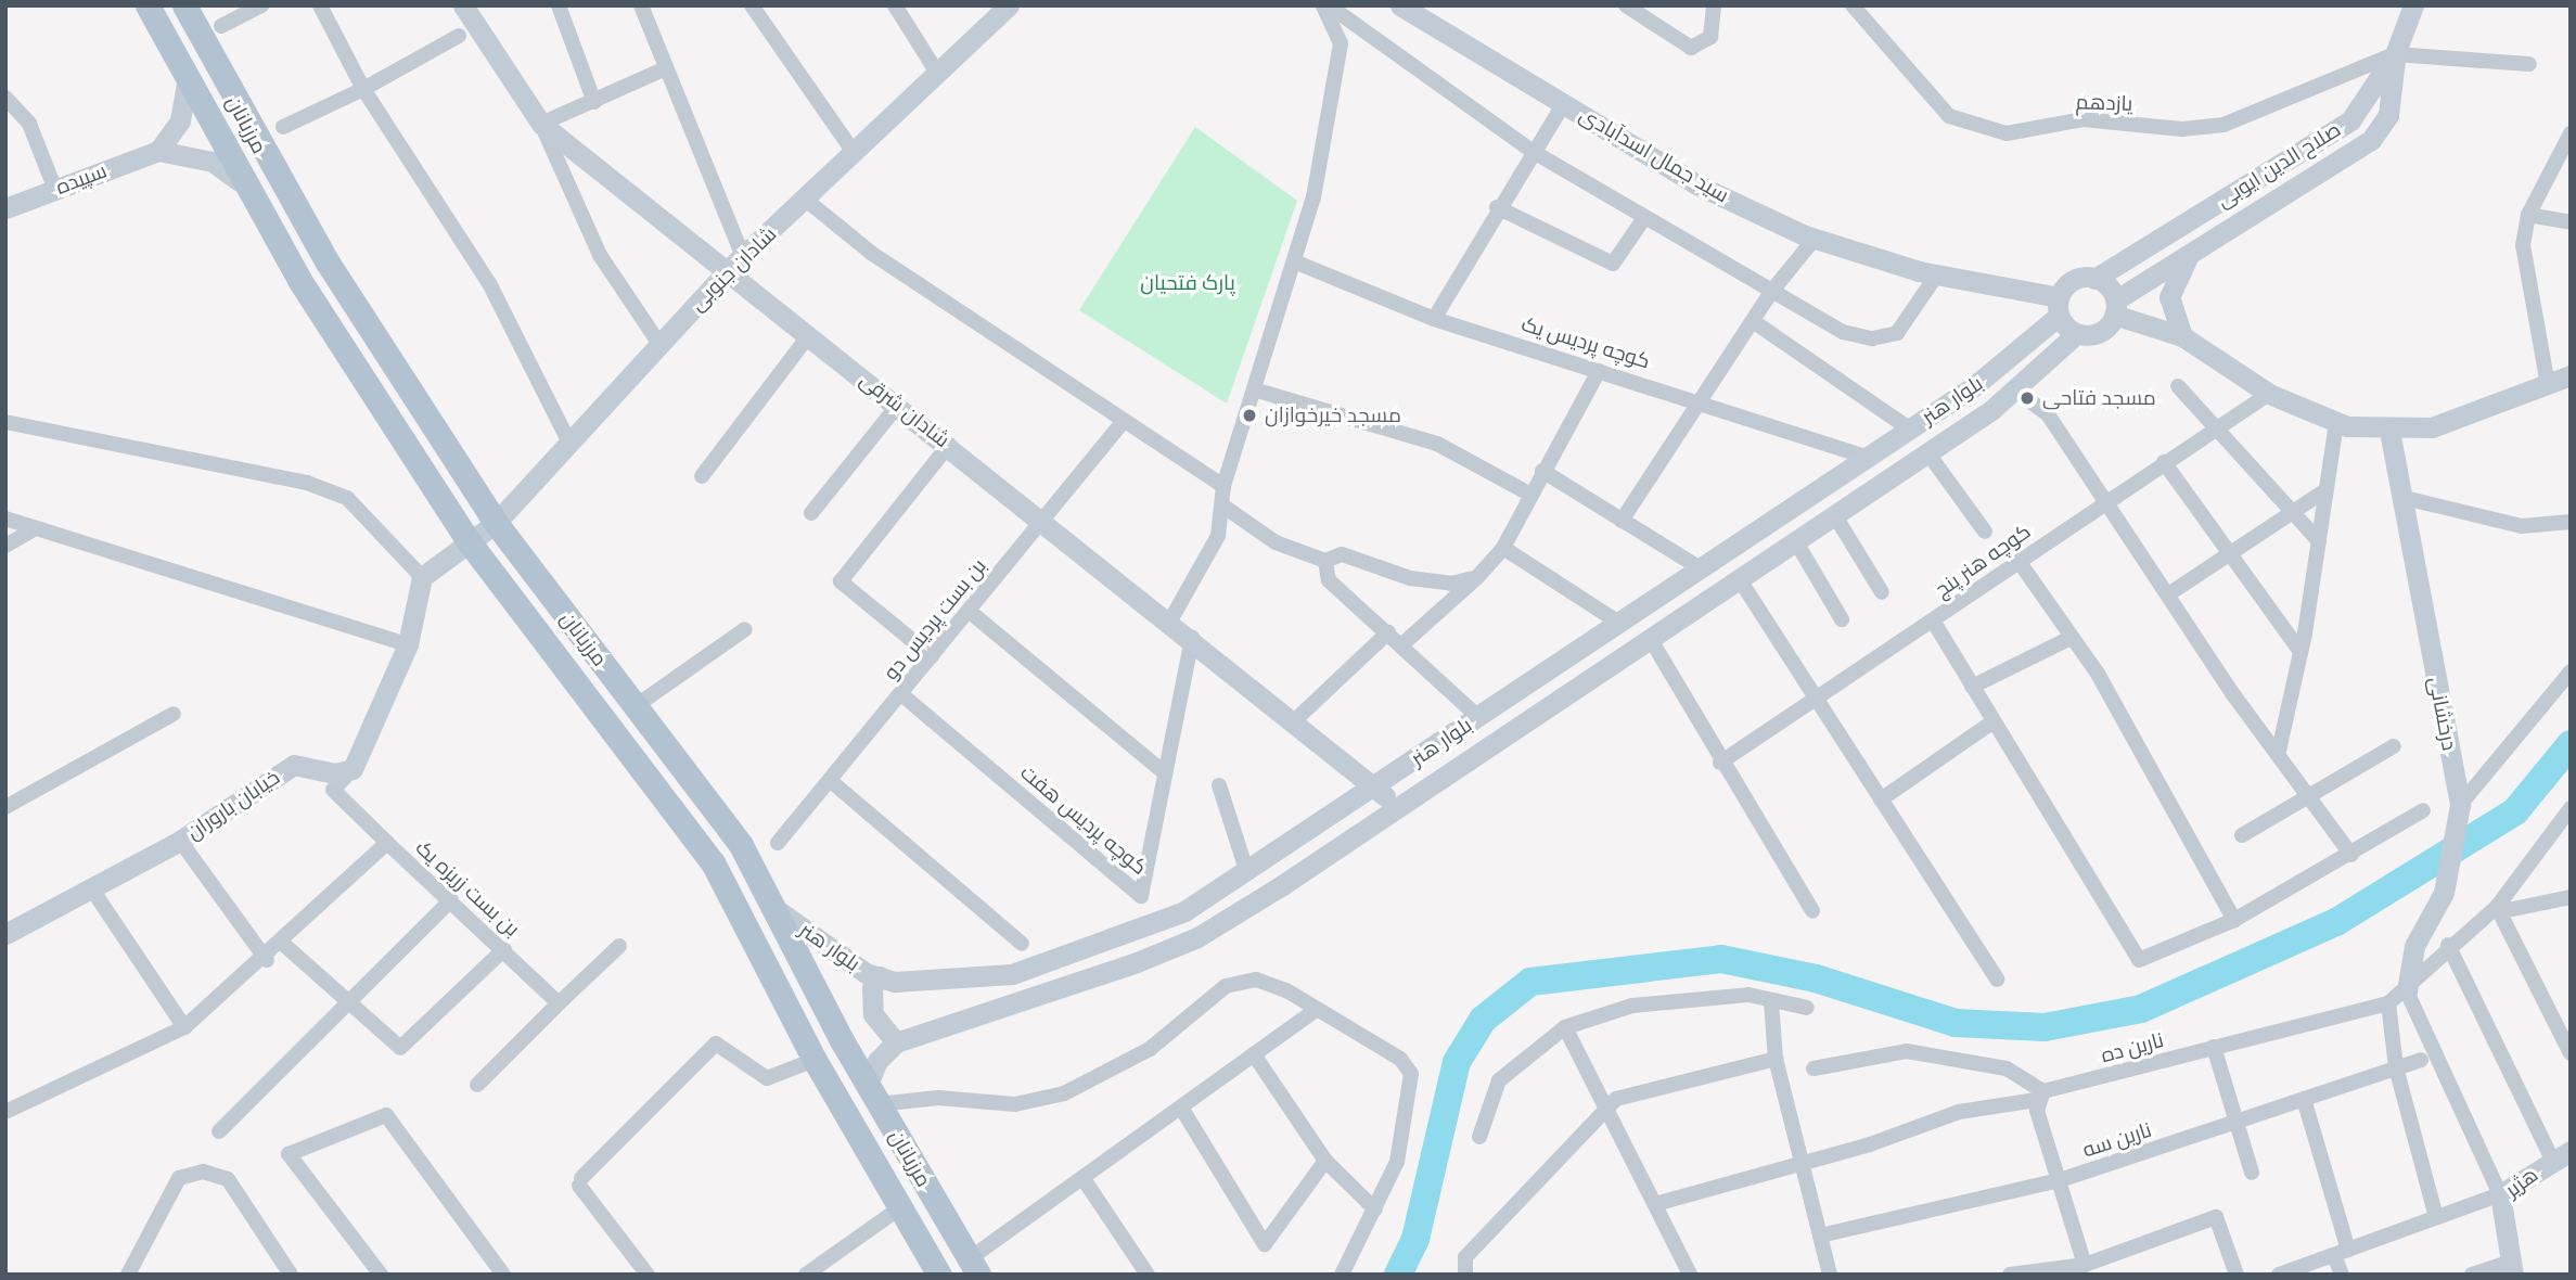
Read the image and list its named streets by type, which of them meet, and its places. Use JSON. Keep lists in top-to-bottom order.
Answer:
{
  "streets": {
    "main road": [
      "مرزبانان",
      "سید جمال اسدآبادی",
      "صلاح الدین ایوبی",
      "سپیده",
      "شادان جنوبی",
      "بلوار هنر",
      "شادان شرقی",
      "درخشانی",
      "خیابان باروران",
      "هژیر"
    ],
    "street": [
      "یازدهم",
      "کوچه پردیس یک",
      "کوچه هنر پنج",
      "بن بست پردیس دو",
      "کوچه پردیس هفت",
      "بن بست زریزه یک",
      "نارین ده",
      "نارین سه"
    ]
  },
  "crossings": [
    ["یازدهم", "صلاح الدین ایوبی"],
    ["مرزبانان", "شادان جنوبی"],
    ["مرزبانان", "بلوار هنر"],
    ["سید جمال اسدآبادی", "صلاح الدین ایوبی"],
    ["سید جمال اسدآبادی", "بلوار هنر"],
    ["صلاح الدین ایوبی", "بلوار هنر"],
    ["شادان جنوبی", "شادان شرقی"],
    ["کوچه پردیس یک", "بلوار هنر"],
    ["بلوار هنر", "شادان شرقی"],
    ["شادان شرقی", "بن بست پردیس دو"],
    ["شادان شرقی", "کوچه پردیس هفت"],
    ["بن بست پردیس دو", "کوچه پردیس هفت"],
    ["درخشانی", "نارین ده"]
  ],
  "parks": ["پارک فتحیان"],
  "places": ["مسجد فتاحی", "مسجد خیرخوازان"]
}
